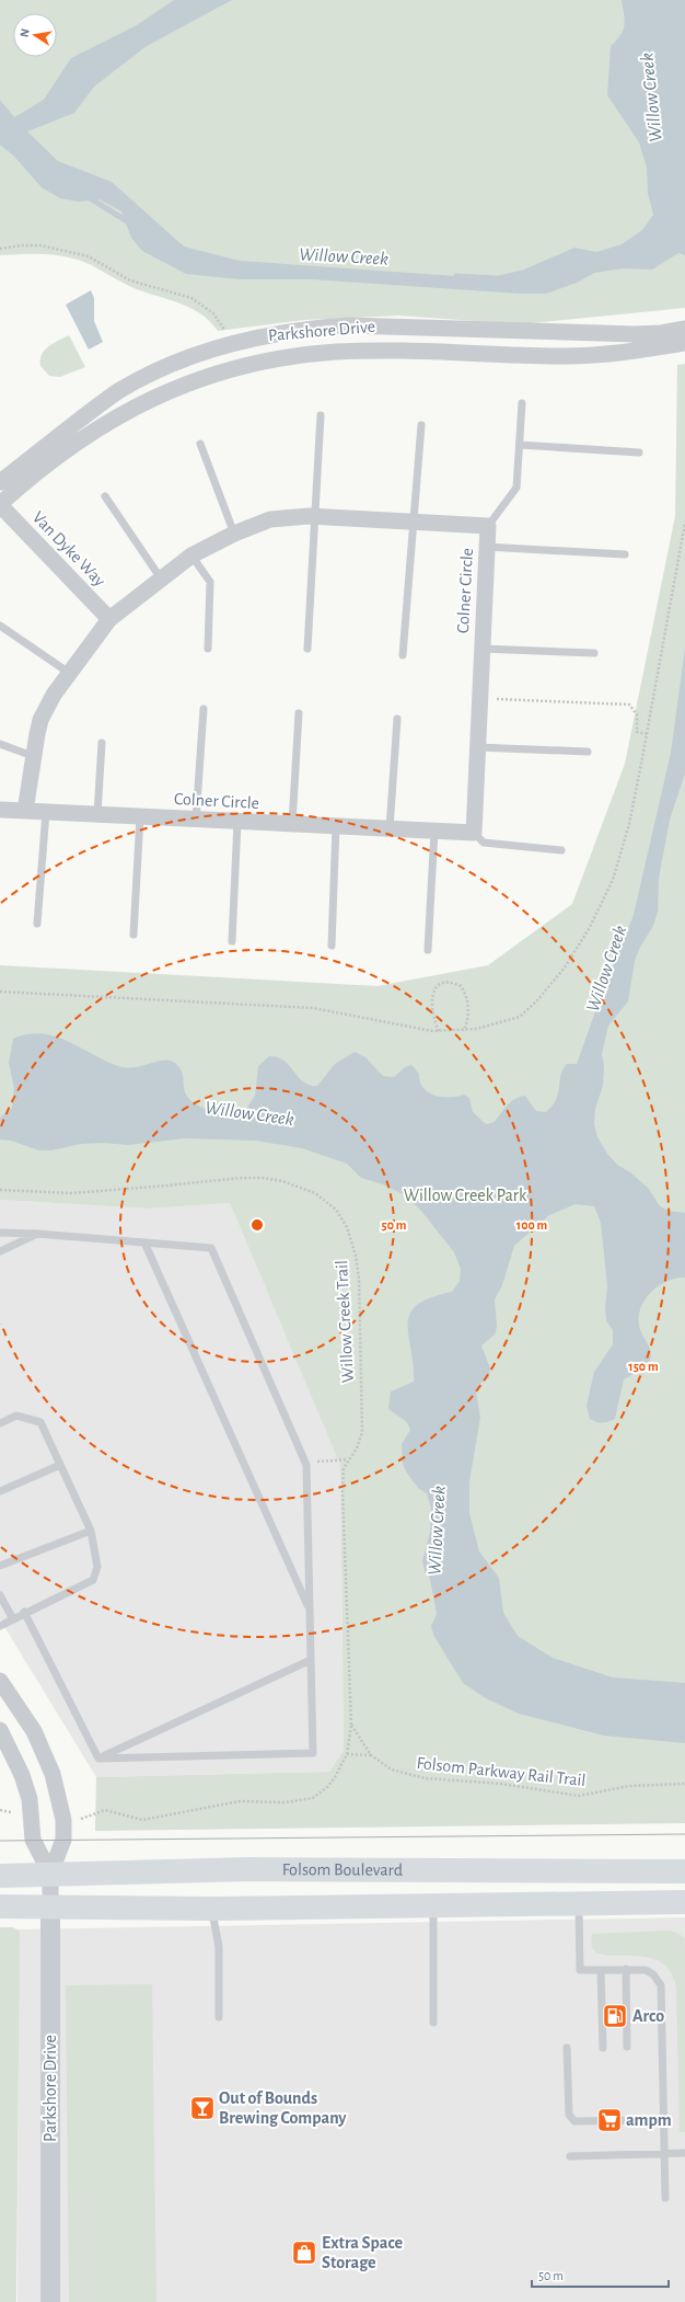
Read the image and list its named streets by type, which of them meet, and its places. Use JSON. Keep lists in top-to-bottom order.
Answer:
{
  "streets": {
    "main road": ["Folsom Boulevard"],
    "street": ["Parkshore Drive", "Van Dyke Way", "Colner Circle"],
    "path": ["Willow Creek Trail", "Folsom Parkway Rail Trail"]
  },
  "crossings": [
    ["Parkshore Drive", "Van Dyke Way"],
    ["Parkshore Drive", "Folsom Boulevard"],
    ["Van Dyke Way", "Colner Circle"],
    ["Willow Creek Trail", "Folsom Parkway Rail Trail"]
  ],
  "water": ["Willow Creek"],
  "parks": ["Willow Creek Park"],
  "places": {
    "fuel station": ["Arco"],
    "bar": ["Out of Bounds Brewing Company"],
    "supermarket": ["ampm"],
    "shop": ["Extra Space Storage"]
  },
  "scale_bar": "50 m",
  "north": "left",
  "rings": ["50 m", "100 m", "150 m"]
}
